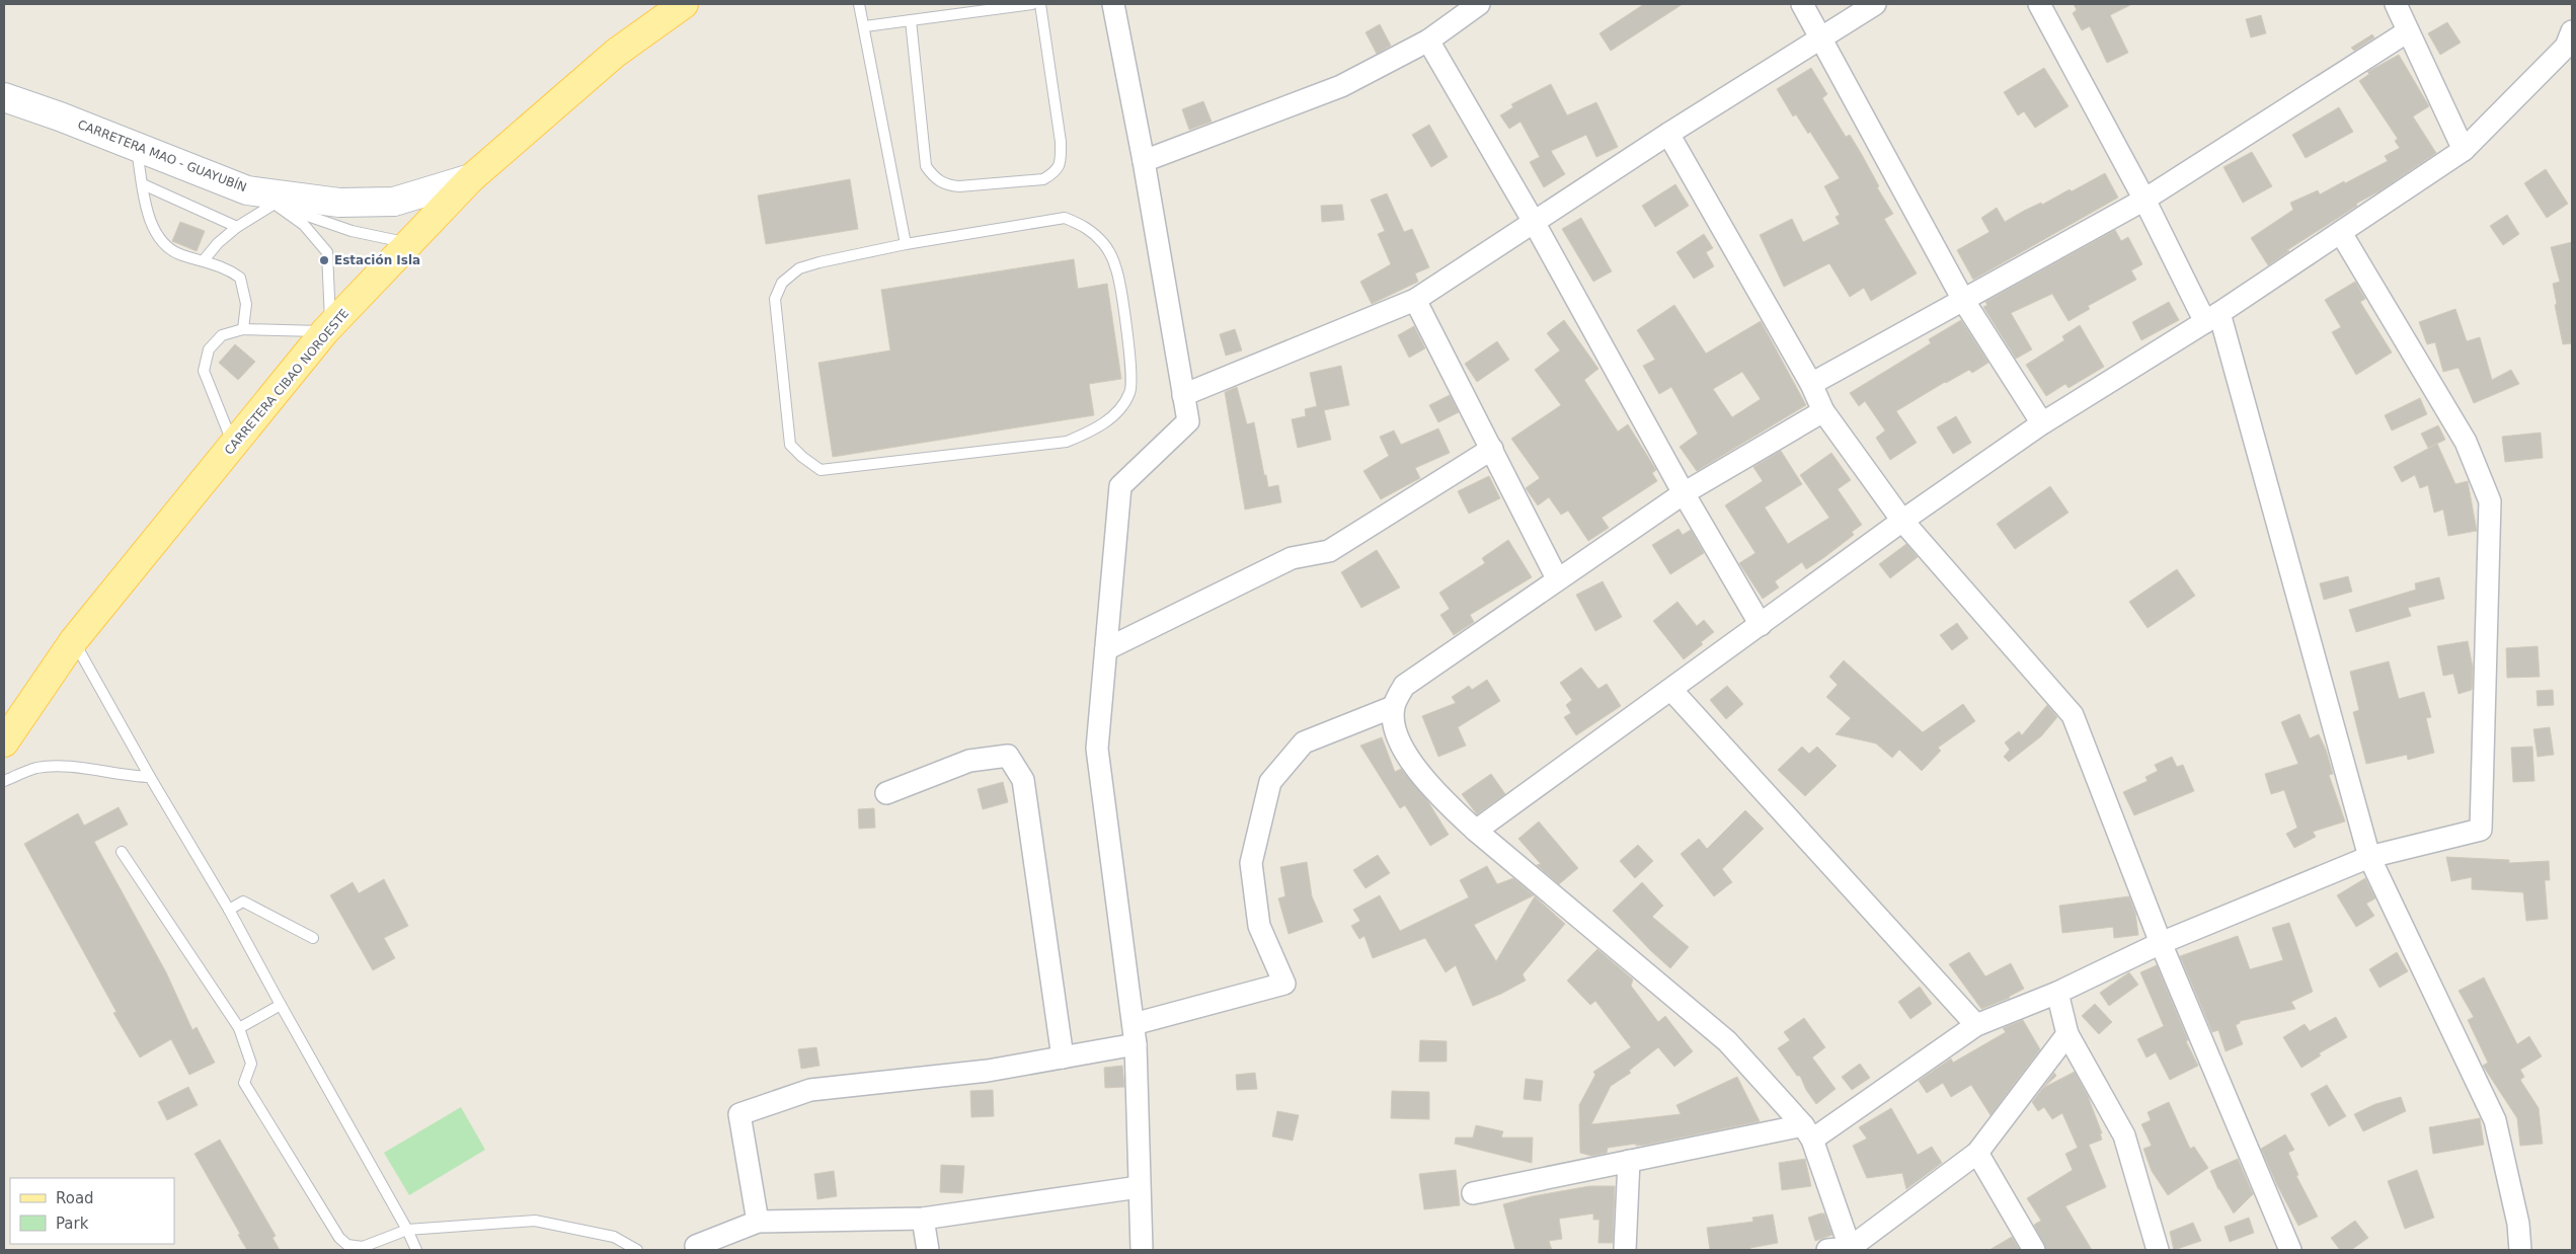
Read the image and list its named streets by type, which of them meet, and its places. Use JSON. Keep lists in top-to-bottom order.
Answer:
{
  "streets": {
    "main road": ["CARRETERA MAO - GUAYUBÍN", "CARRETERA CIBAO NOROESTE"]
  },
  "crossings": [
    ["CARRETERA MAO - GUAYUBÍN", "CARRETERA CIBAO NOROESTE"]
  ],
  "places": ["Estación Isla"],
  "legend": ["Road", "Park"]
}
